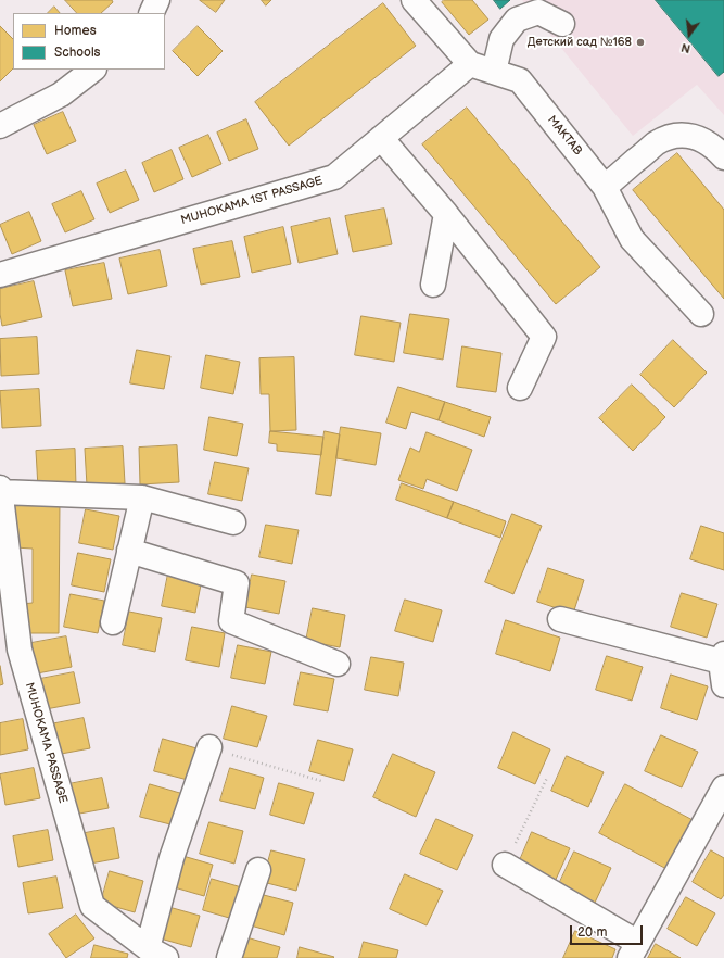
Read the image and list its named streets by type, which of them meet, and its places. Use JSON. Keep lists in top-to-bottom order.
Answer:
{
  "streets": {
    "street": ["MAKTAB", "MUHOKAMA 1ST PASSAGE", "MUHOKAMA PASSAGE"]
  },
  "crossings": [
    ["MAKTAB", "MUHOKAMA 1ST PASSAGE"]
  ],
  "places": ["Детский сад №168"],
  "legend": ["Homes", "Schools"],
  "scale_bar": "20 m",
  "north": "bottom"
}
